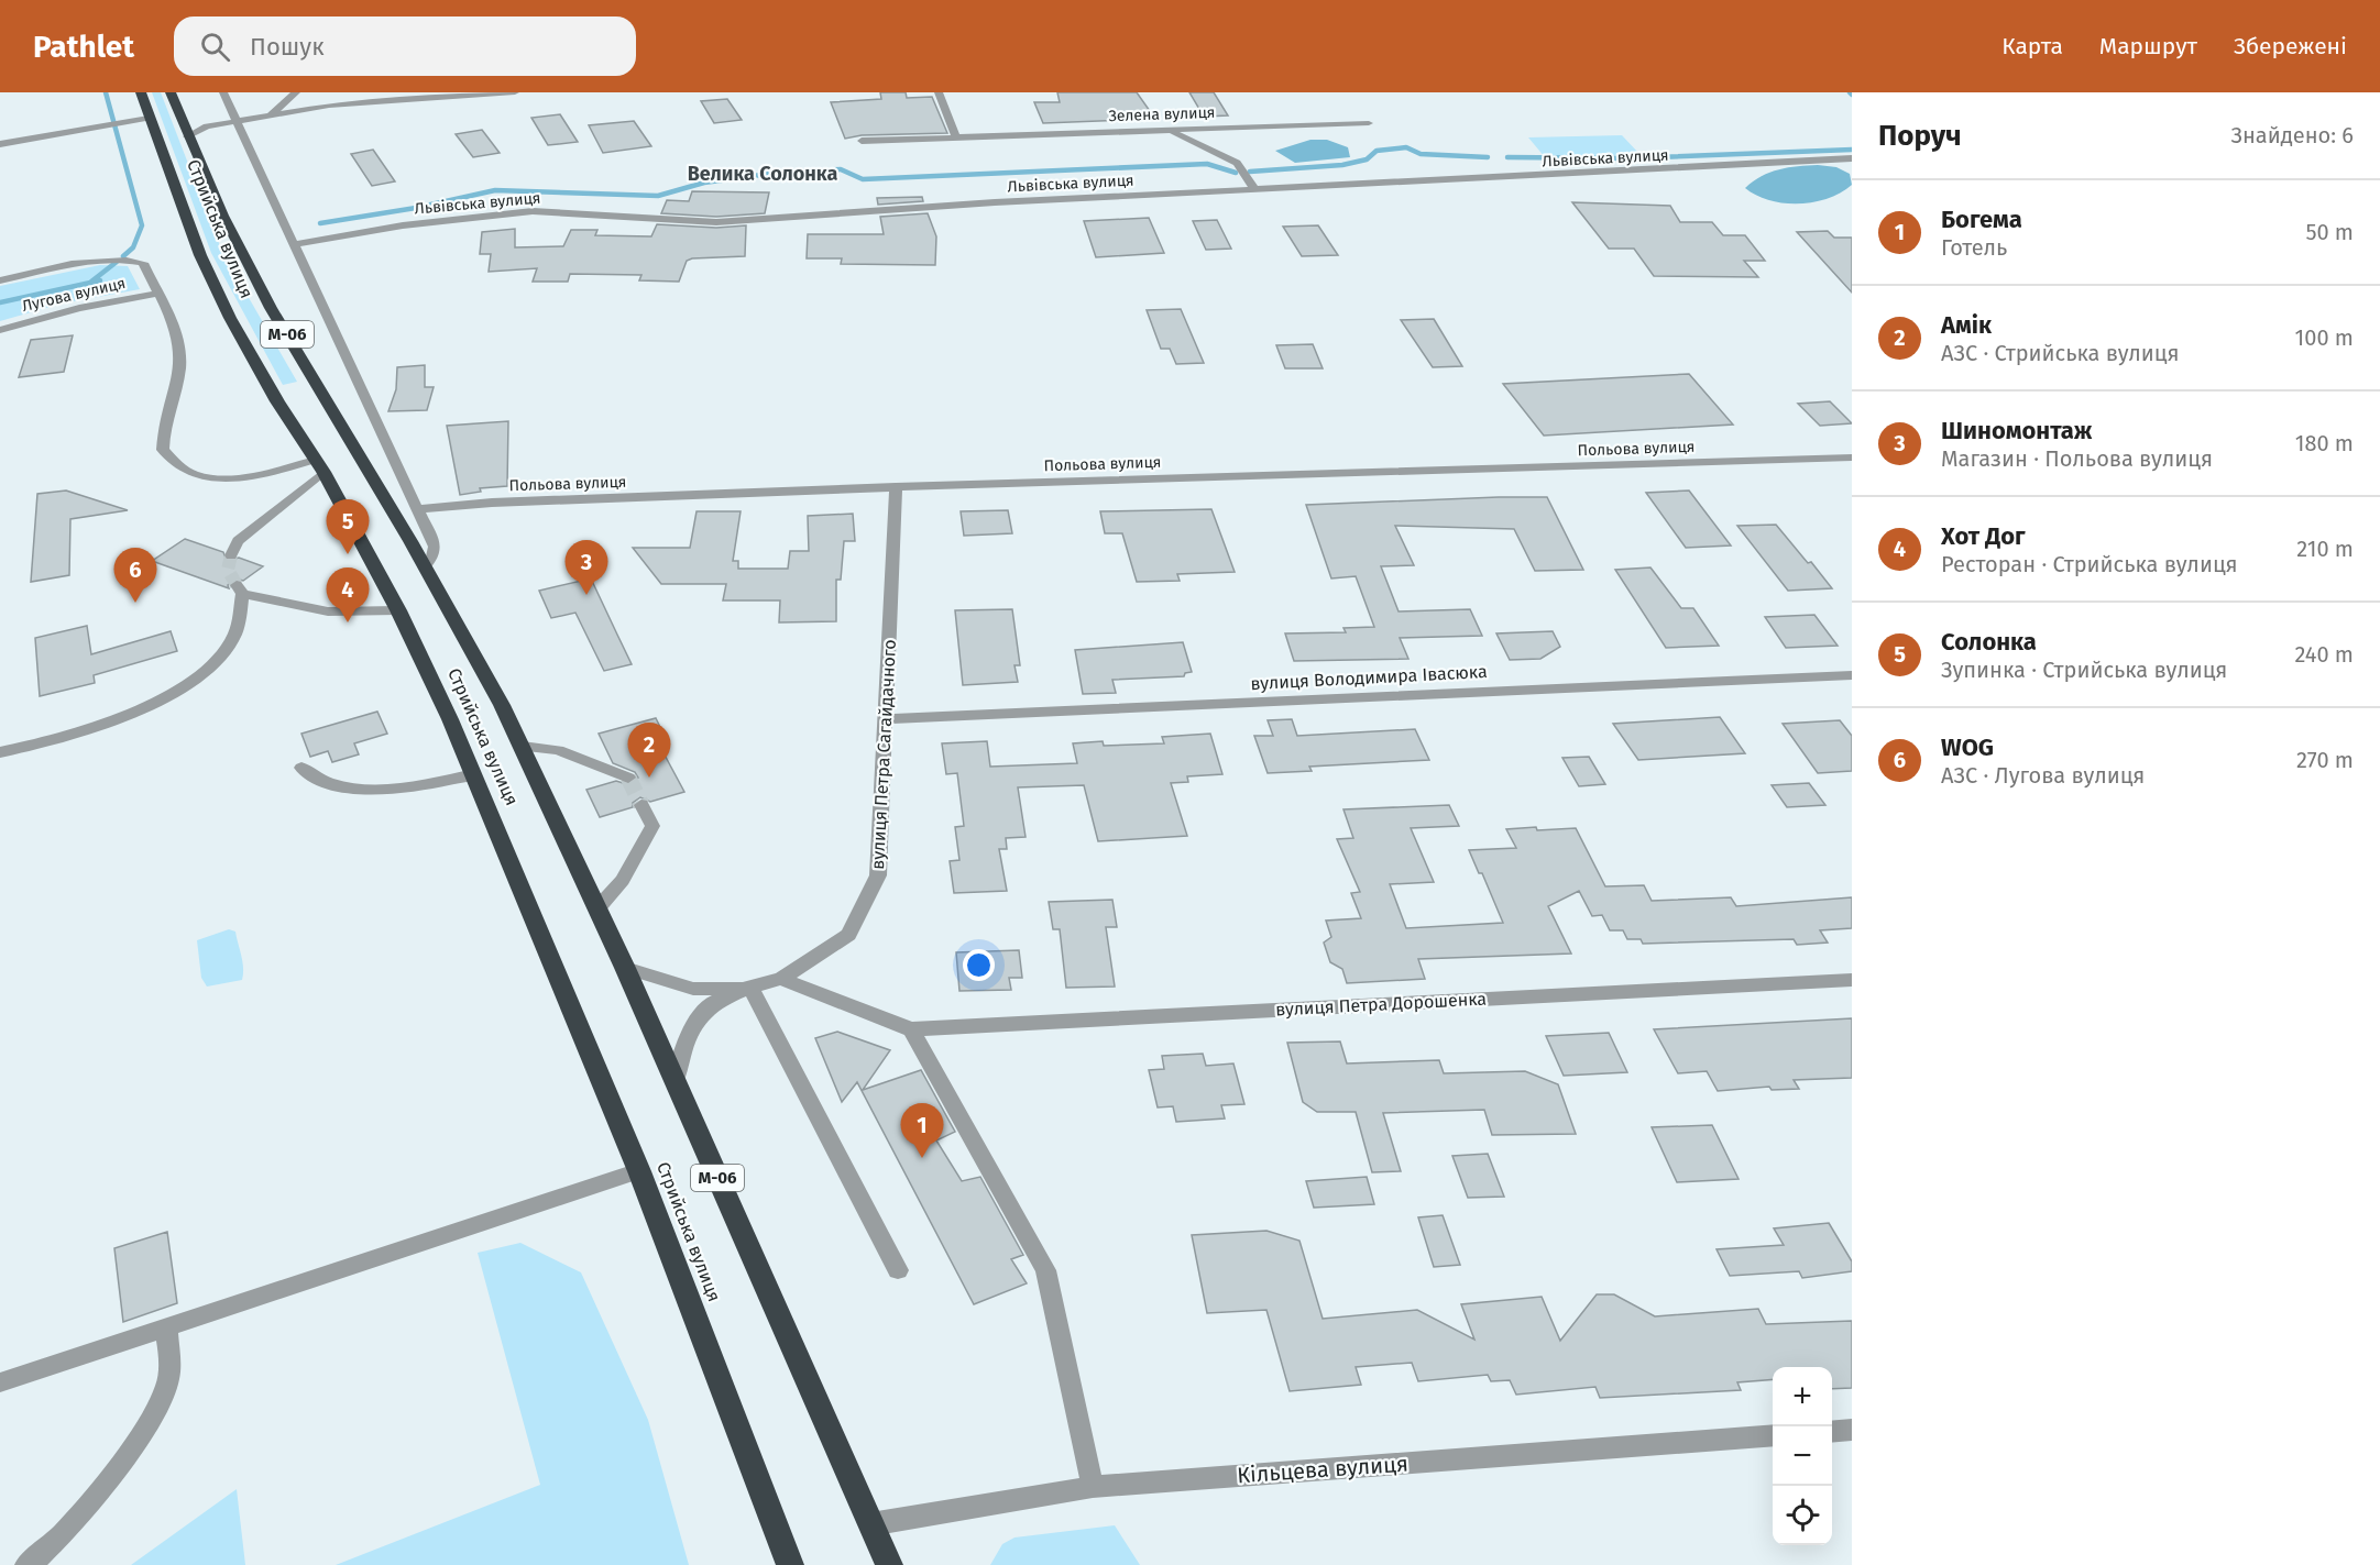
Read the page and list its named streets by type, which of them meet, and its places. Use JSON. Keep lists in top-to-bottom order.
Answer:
{
  "streets": {
    "highway": ["Стрийська вулиця", "М-06"],
    "street": [
      "Зелена вулиця",
      "Львівська вулиця",
      "Лугова вулиця",
      "Польова вулиця",
      "вулиця Володимира Івасюка",
      "вулиця Петра Сагайдачного",
      "вулиця Петра Дорошенка",
      "Кільцева вулиця"
    ]
  },
  "crossings": [
    ["Стрийська вулиця", "Лугова вулиця"],
    ["Стрийська вулиця", "М-06"],
    ["Стрийська вулиця", "вулиця Петра Сагайдачного"],
    ["Стрийська вулиця", "Кільцева вулиця"],
    ["М-06", "Кільцева вулиця"],
    ["Польова вулиця", "вулиця Петра Сагайдачного"],
    ["вулиця Володимира Івасюка", "вулиця Петра Сагайдачного"]
  ],
  "districts": ["Велика Солонка"],
  "page": {
    "header": "Pathlet",
    "search": "Пошук",
    "nav": ["Карта", "Маршрут", "Збережені"],
    "heading": ["Поруч", "Знайдено: 6"],
    "list": [
      {
        "mark": "1",
        "name": "Богема",
        "note": "Готель",
        "value": "50 m"
      },
      {
        "mark": "2",
        "name": "Амік",
        "note": "АЗС · Стрийська вулиця",
        "value": "100 m"
      },
      {
        "mark": "3",
        "name": "Шиномонтаж",
        "note": "Магазин · Польова вулиця",
        "value": "180 m"
      },
      {
        "mark": "4",
        "name": "Хот Дог",
        "note": "Ресторан · Стрийська вулиця",
        "value": "210 m"
      },
      {
        "mark": "5",
        "name": "Солонка",
        "note": "Зупинка · Стрийська вулиця",
        "value": "240 m"
      },
      {
        "mark": "6",
        "name": "WOG",
        "note": "АЗС · Лугова вулиця",
        "value": "270 m"
      }
    ],
    "pins": [
      "5",
      "3",
      "6",
      "4",
      "2",
      "1"
    ],
    "map_buttons": ["+", "−"]
  }
}
